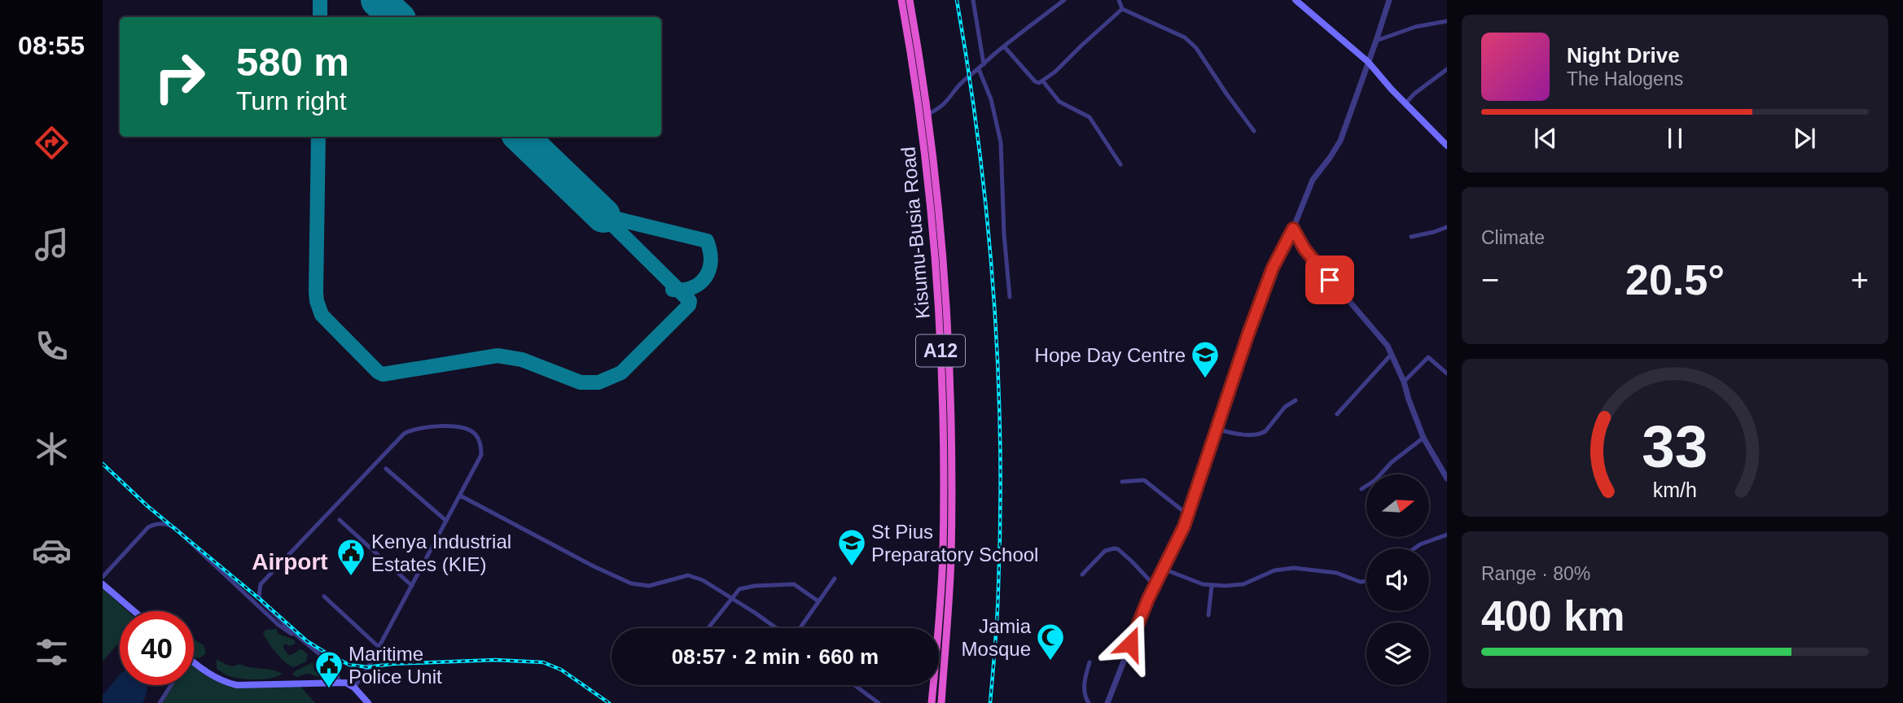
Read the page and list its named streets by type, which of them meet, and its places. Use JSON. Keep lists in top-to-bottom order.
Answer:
{
  "streets": {
    "highway": ["Kisumu-Busia Road", "A12"]
  },
  "districts": ["Airport"],
  "places": {
    "school or university": ["Hope Day Centre", "St Pius Preparatory School"],
    "public building": ["Kenya Industrial Estates (KIE)", "Maritime Police Unit"],
    "mosque": ["Jamia Mosque"]
  },
  "north": "right",
  "page": {
    "tabs": "08:55",
    "turn": ["580 m", "Turn right"],
    "song": ["Night Drive", "The Halogens"],
    "tile": [
      "Climate",
      ["Range · 80%", "400 km"]
    ],
    "heat": ["−", "20.5°", "+"],
    "limit": "40",
    "trip": "08:57 · 2 min · 660 m",
    "gauge": ["33", "km/h"]
  }
}
